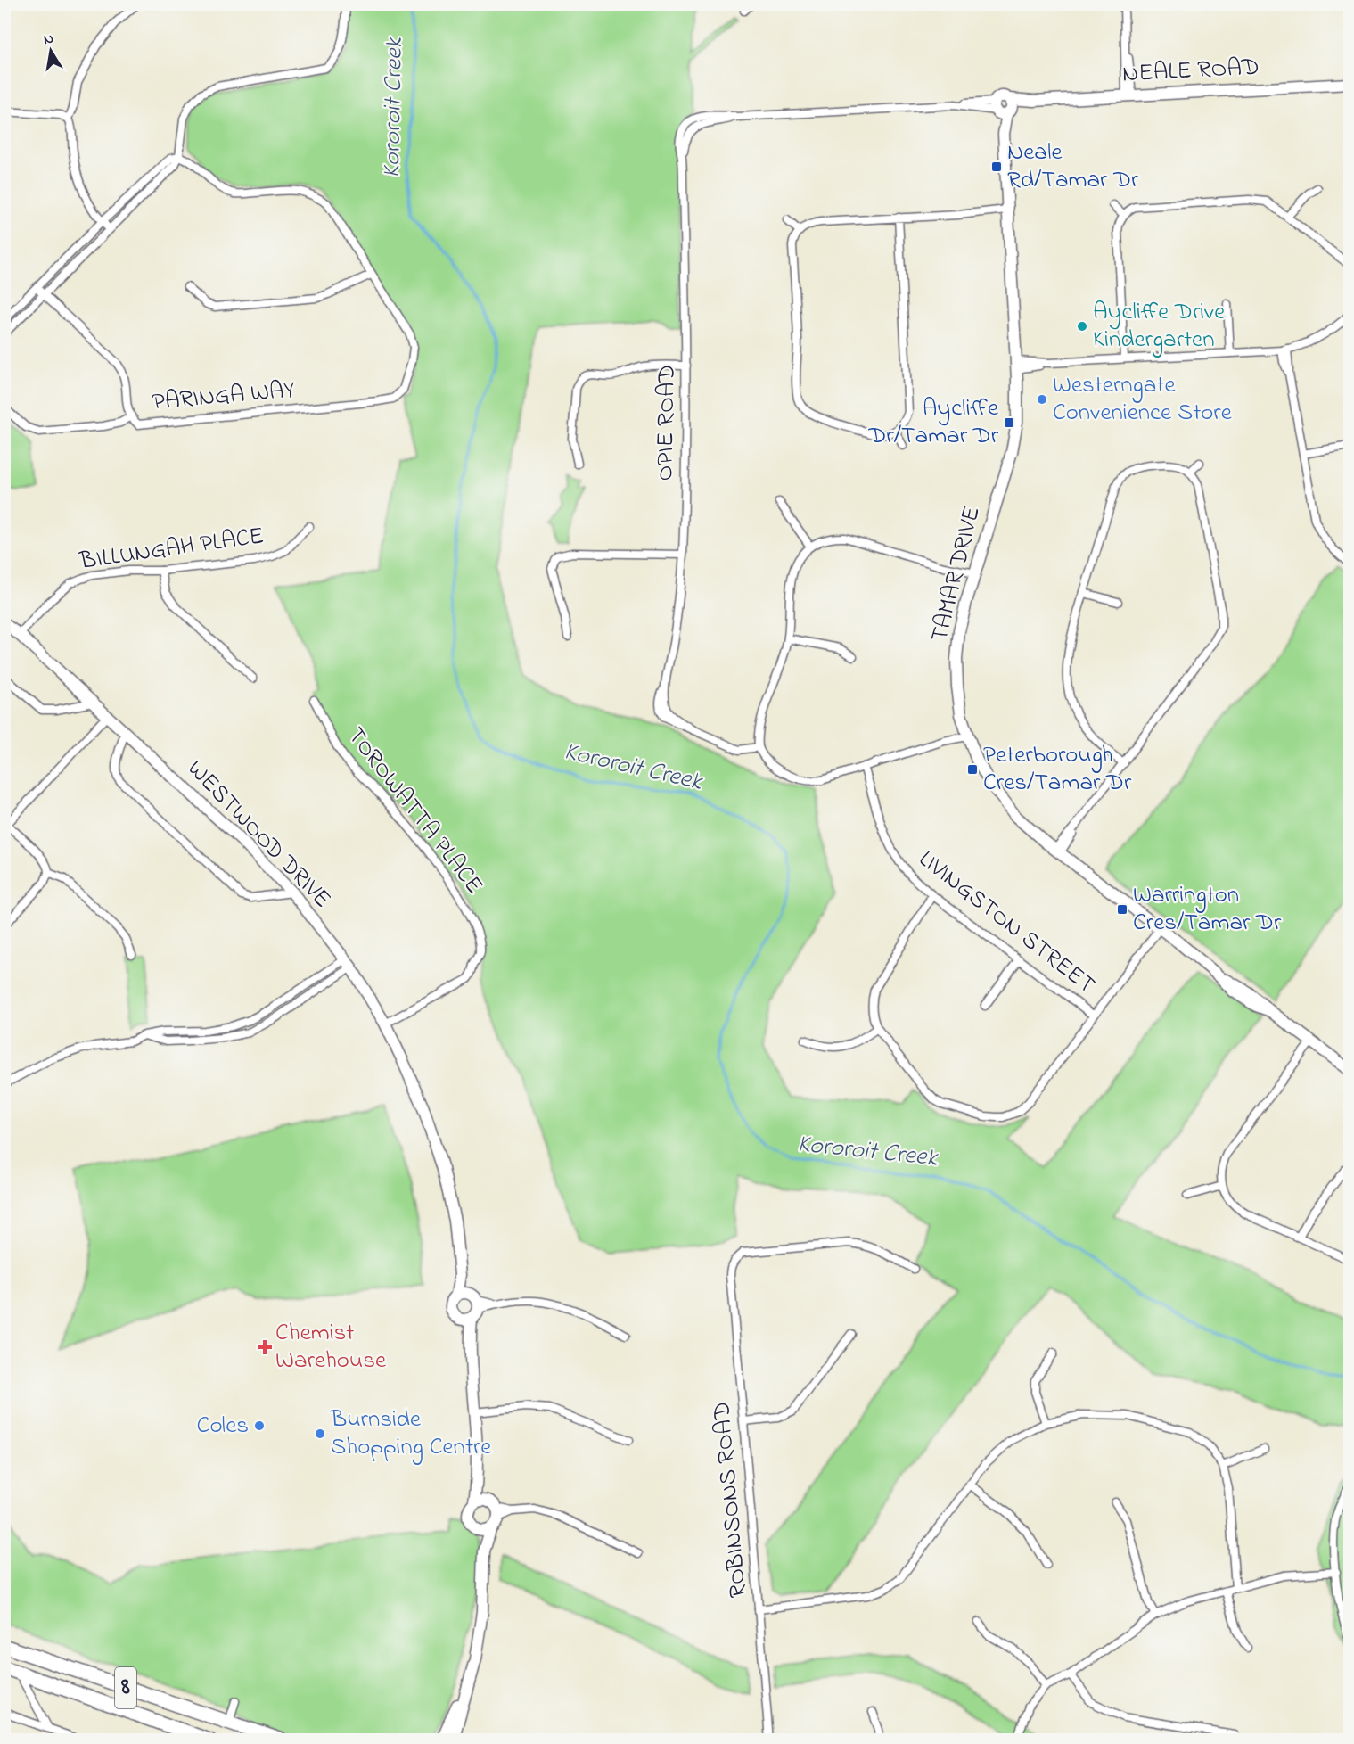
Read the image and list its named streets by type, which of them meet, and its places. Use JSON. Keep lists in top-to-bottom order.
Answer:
{
  "streets": {
    "highway": ["8"],
    "street": [
      "NEALE ROAD",
      "PARINGA WAY",
      "OPIE ROAD",
      "BILLUNGAH PLACE",
      "TAMAR DRIVE",
      "TOROWATTA PLACE",
      "WESTWOOD DRIVE",
      "LIVINGSTON STREET",
      "ROBINSONS ROAD"
    ]
  },
  "crossings": [
    ["NEALE ROAD", "OPIE ROAD"],
    ["NEALE ROAD", "TAMAR DRIVE"],
    ["BILLUNGAH PLACE", "WESTWOOD DRIVE"],
    ["TOROWATTA PLACE", "WESTWOOD DRIVE"]
  ],
  "water": ["Kororoit Creek"],
  "places": {
    "transit": [
      "Neale Rd/Tamar Dr",
      "Aycliffe Dr/Tamar Dr",
      "Peterborough Cres/Tamar Dr",
      "Warrington Cres/Tamar Dr"
    ],
    "other": [
      "Aycliffe Drive Kindergarten",
      "Westerngate Convenience Store",
      "Coles",
      "Burnside Shopping Centre"
    ],
    "health": ["Chemist Warehouse"]
  },
  "north": "top"
}
